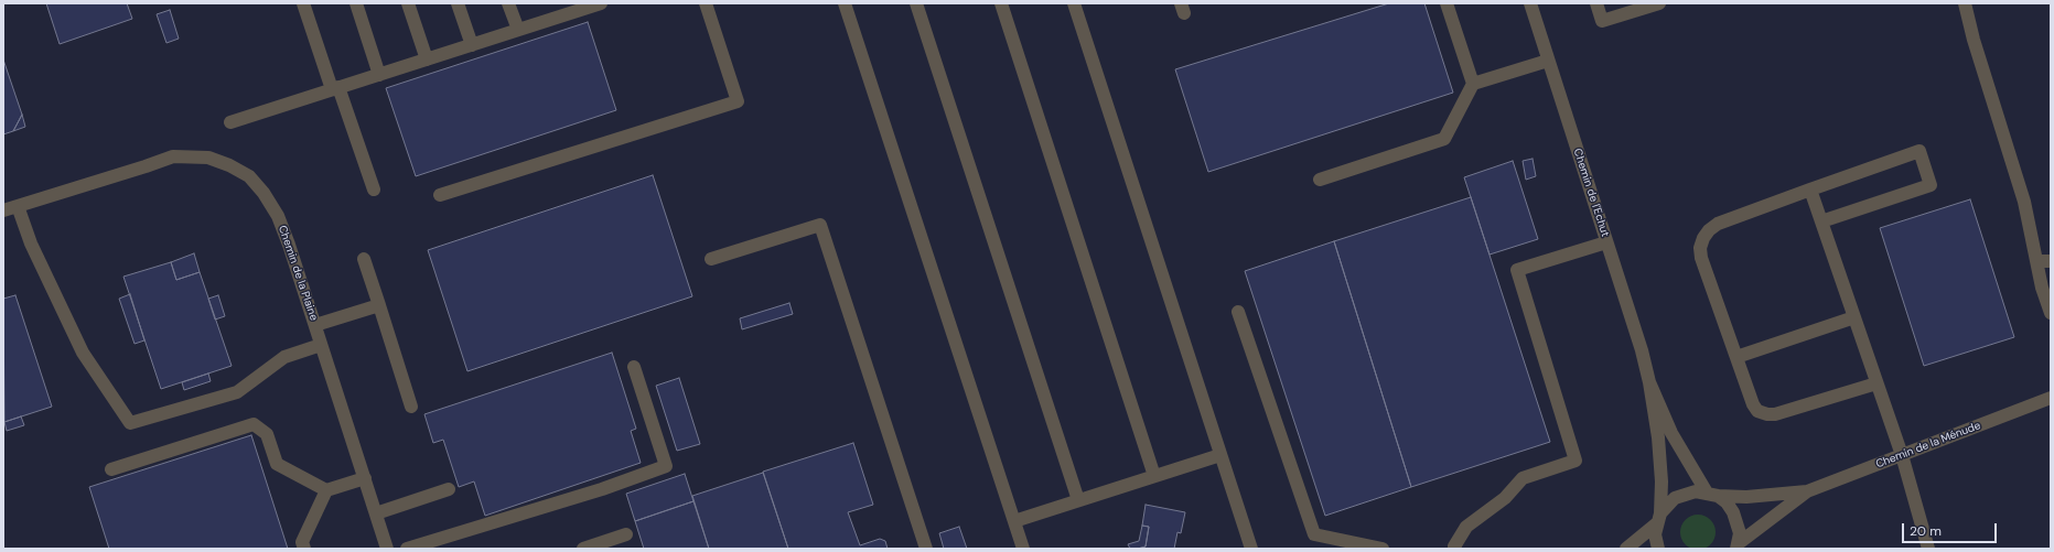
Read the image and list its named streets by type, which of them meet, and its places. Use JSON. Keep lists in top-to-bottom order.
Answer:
{
  "streets": {
    "street": ["Chemin de l'Echut", "Chemin de la Plaine", "Chemin de la Ménude"]
  },
  "crossings": [
    ["Chemin de l'Echut", "Chemin de la Ménude"]
  ],
  "scale_bar": "20 m"
}
